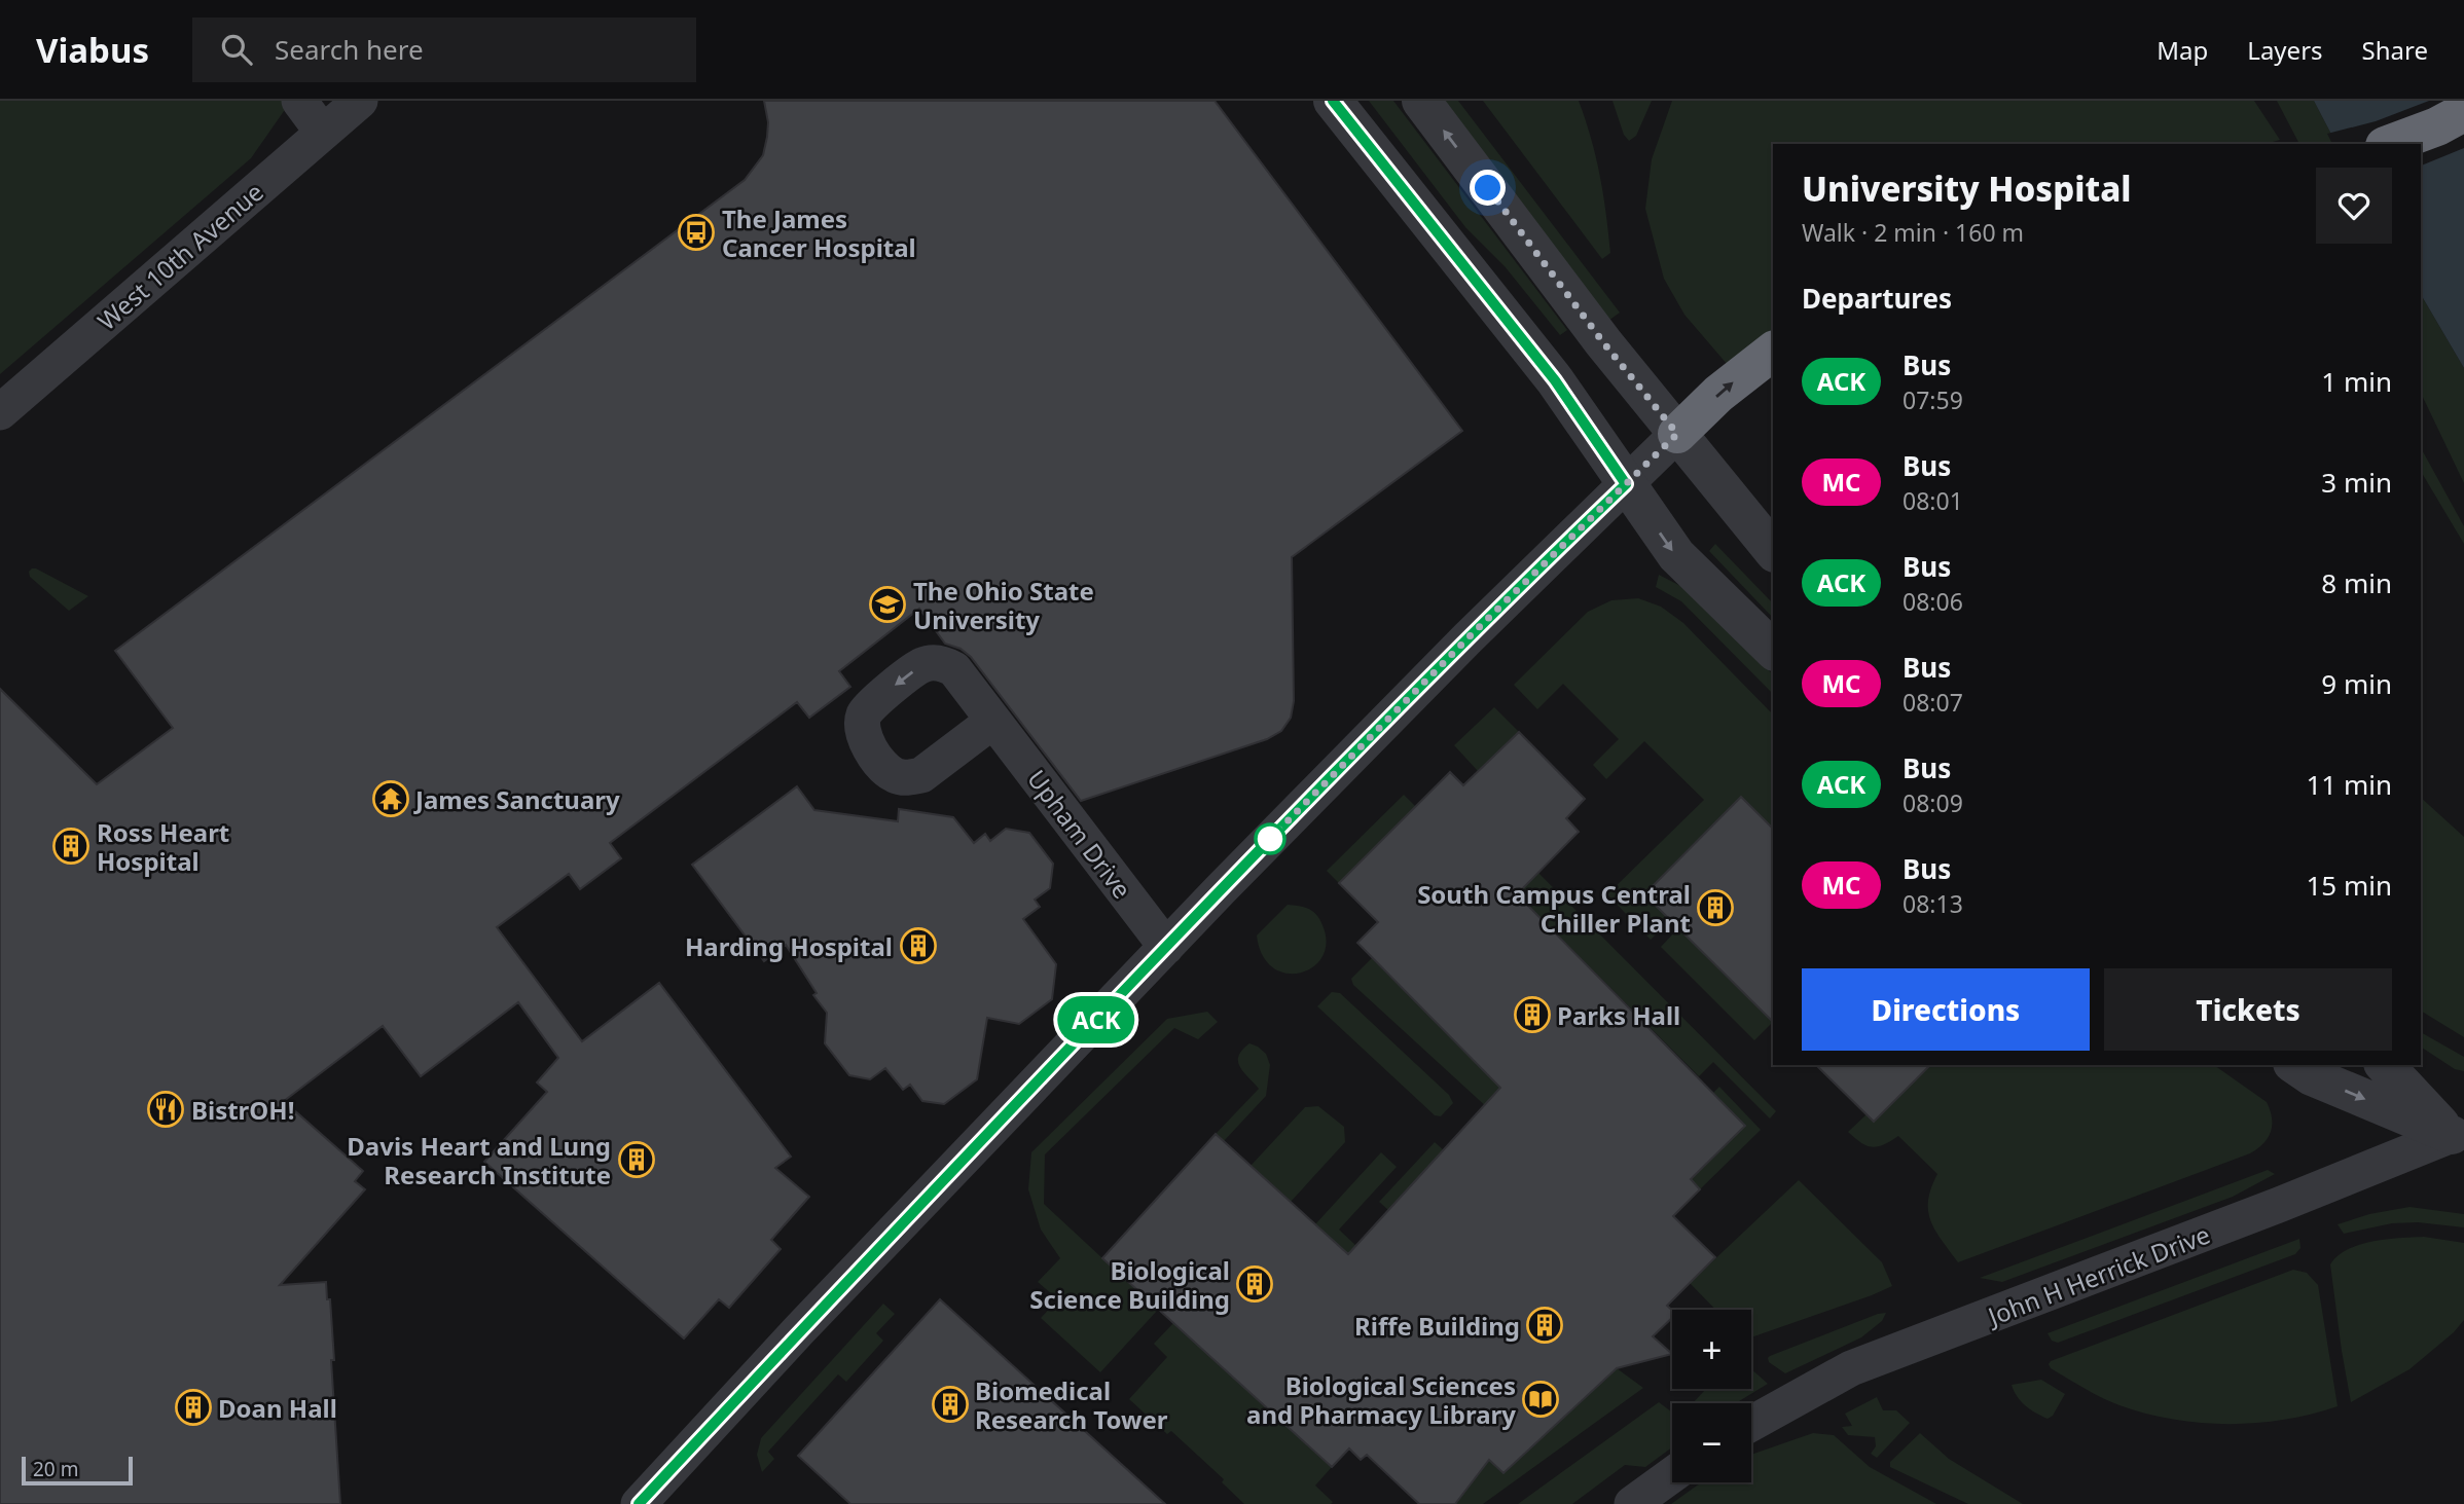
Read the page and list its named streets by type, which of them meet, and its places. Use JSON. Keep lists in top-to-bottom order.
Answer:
{
  "streets": {
    "street": ["West 10th Avenue", "Upham Drive", "John H Herrick Drive"]
  },
  "places": {
    "bus stop": ["The James Cancer Hospital"],
    "school or university": ["The Ohio State University"],
    "temple": ["James Sanctuary"],
    "building": [
      "Ross Heart Hospital",
      "South Campus Central Chiller Plant",
      "Harding Hospital",
      "Parks Hall",
      "Davis Heart and Lung Research Institute",
      "Biological Science Building",
      "Riffe Building",
      "Biomedical Research Tower",
      "Doan Hall"
    ],
    "restaurant": ["BistrOH!"],
    "library": ["Biological Sciences and Pharmacy Library"]
  },
  "lines": ["bus line ACK"],
  "scale_bar": "20 m",
  "page": {
    "header": "Viabus",
    "search": "Search here",
    "nav": ["Map", "Layers", "Share"],
    "on_map": "ACK",
    "heading": [
      ["University Hospital", "Walk · 2 min · 160 m"],
      "Departures"
    ],
    "list": [
      {
        "mark": "ACK",
        "name": "Bus",
        "note": "07:59",
        "value": "1 min"
      },
      {
        "mark": "MC",
        "name": "Bus",
        "note": "08:01",
        "value": "3 min"
      },
      {
        "mark": "ACK",
        "name": "Bus",
        "note": "08:06",
        "value": "8 min"
      },
      {
        "mark": "MC",
        "name": "Bus",
        "note": "08:07",
        "value": "9 min"
      },
      {
        "mark": "ACK",
        "name": "Bus",
        "note": "08:09",
        "value": "11 min"
      },
      {
        "mark": "MC",
        "name": "Bus",
        "note": "08:13",
        "value": "15 min"
      }
    ],
    "buttons": ["Directions", "Tickets"],
    "map_buttons": ["+", "−"],
    "scale": "20 m"
  }
}
